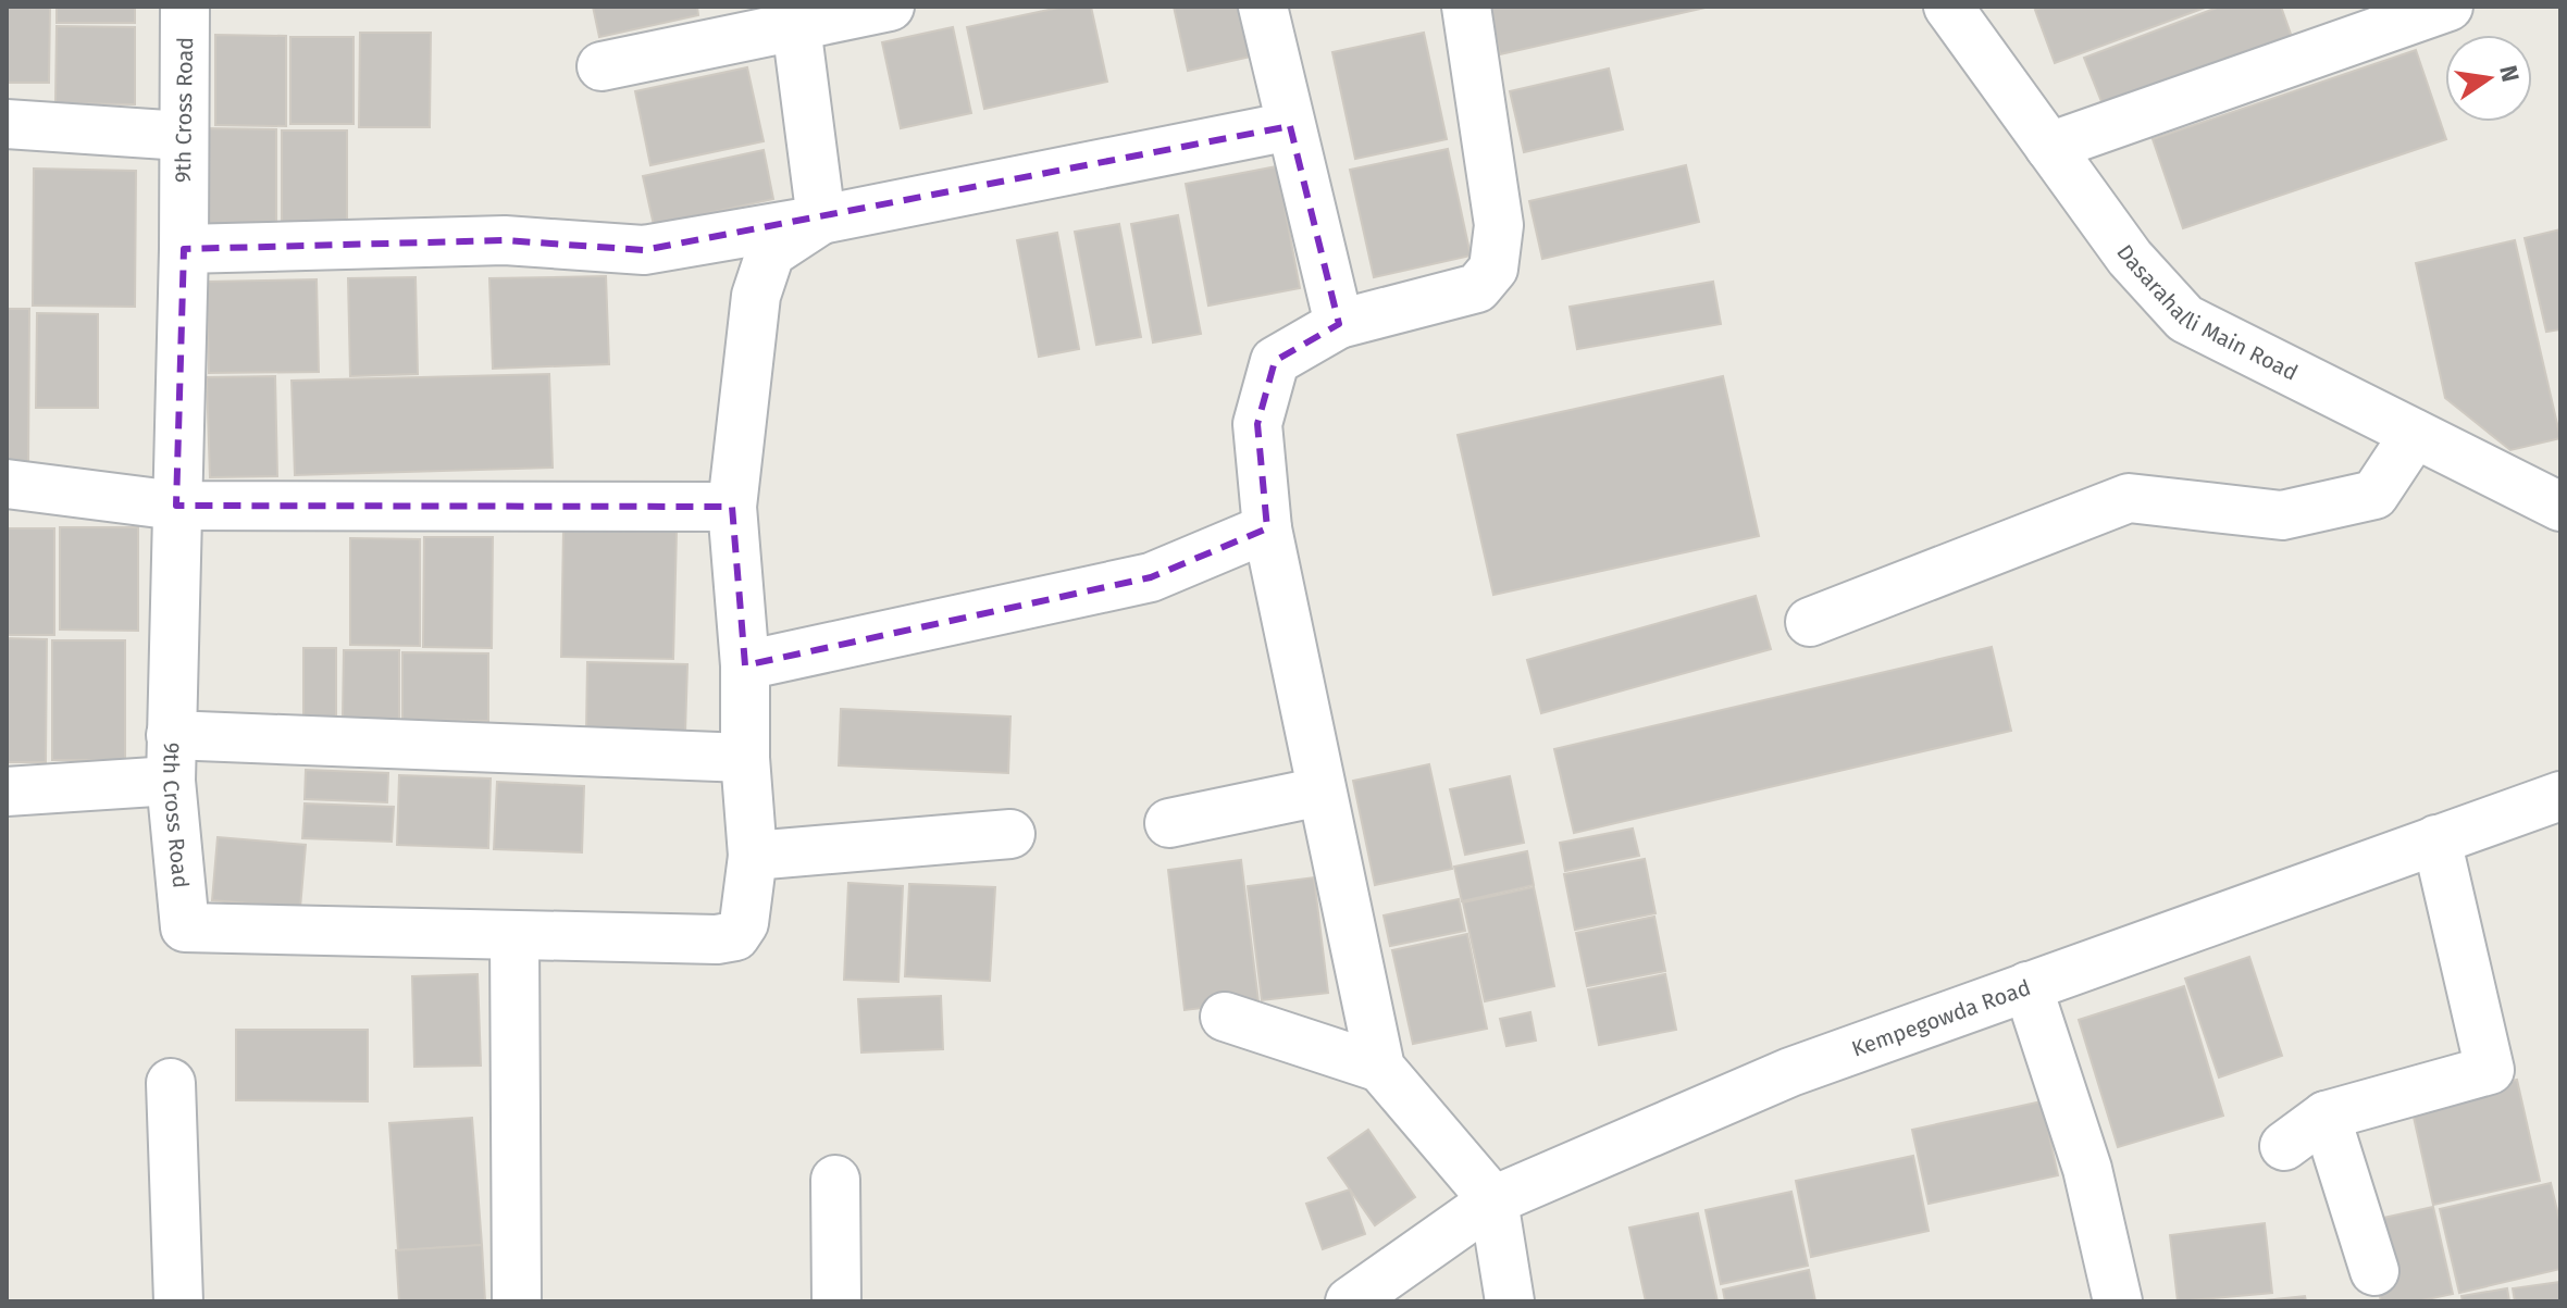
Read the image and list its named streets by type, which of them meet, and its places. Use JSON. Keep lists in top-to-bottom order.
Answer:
{
  "streets": {
    "street": ["9th Cross Road", "Dasarahalli Main Road", "Kempegowda Road"]
  },
  "north": "right"
}
